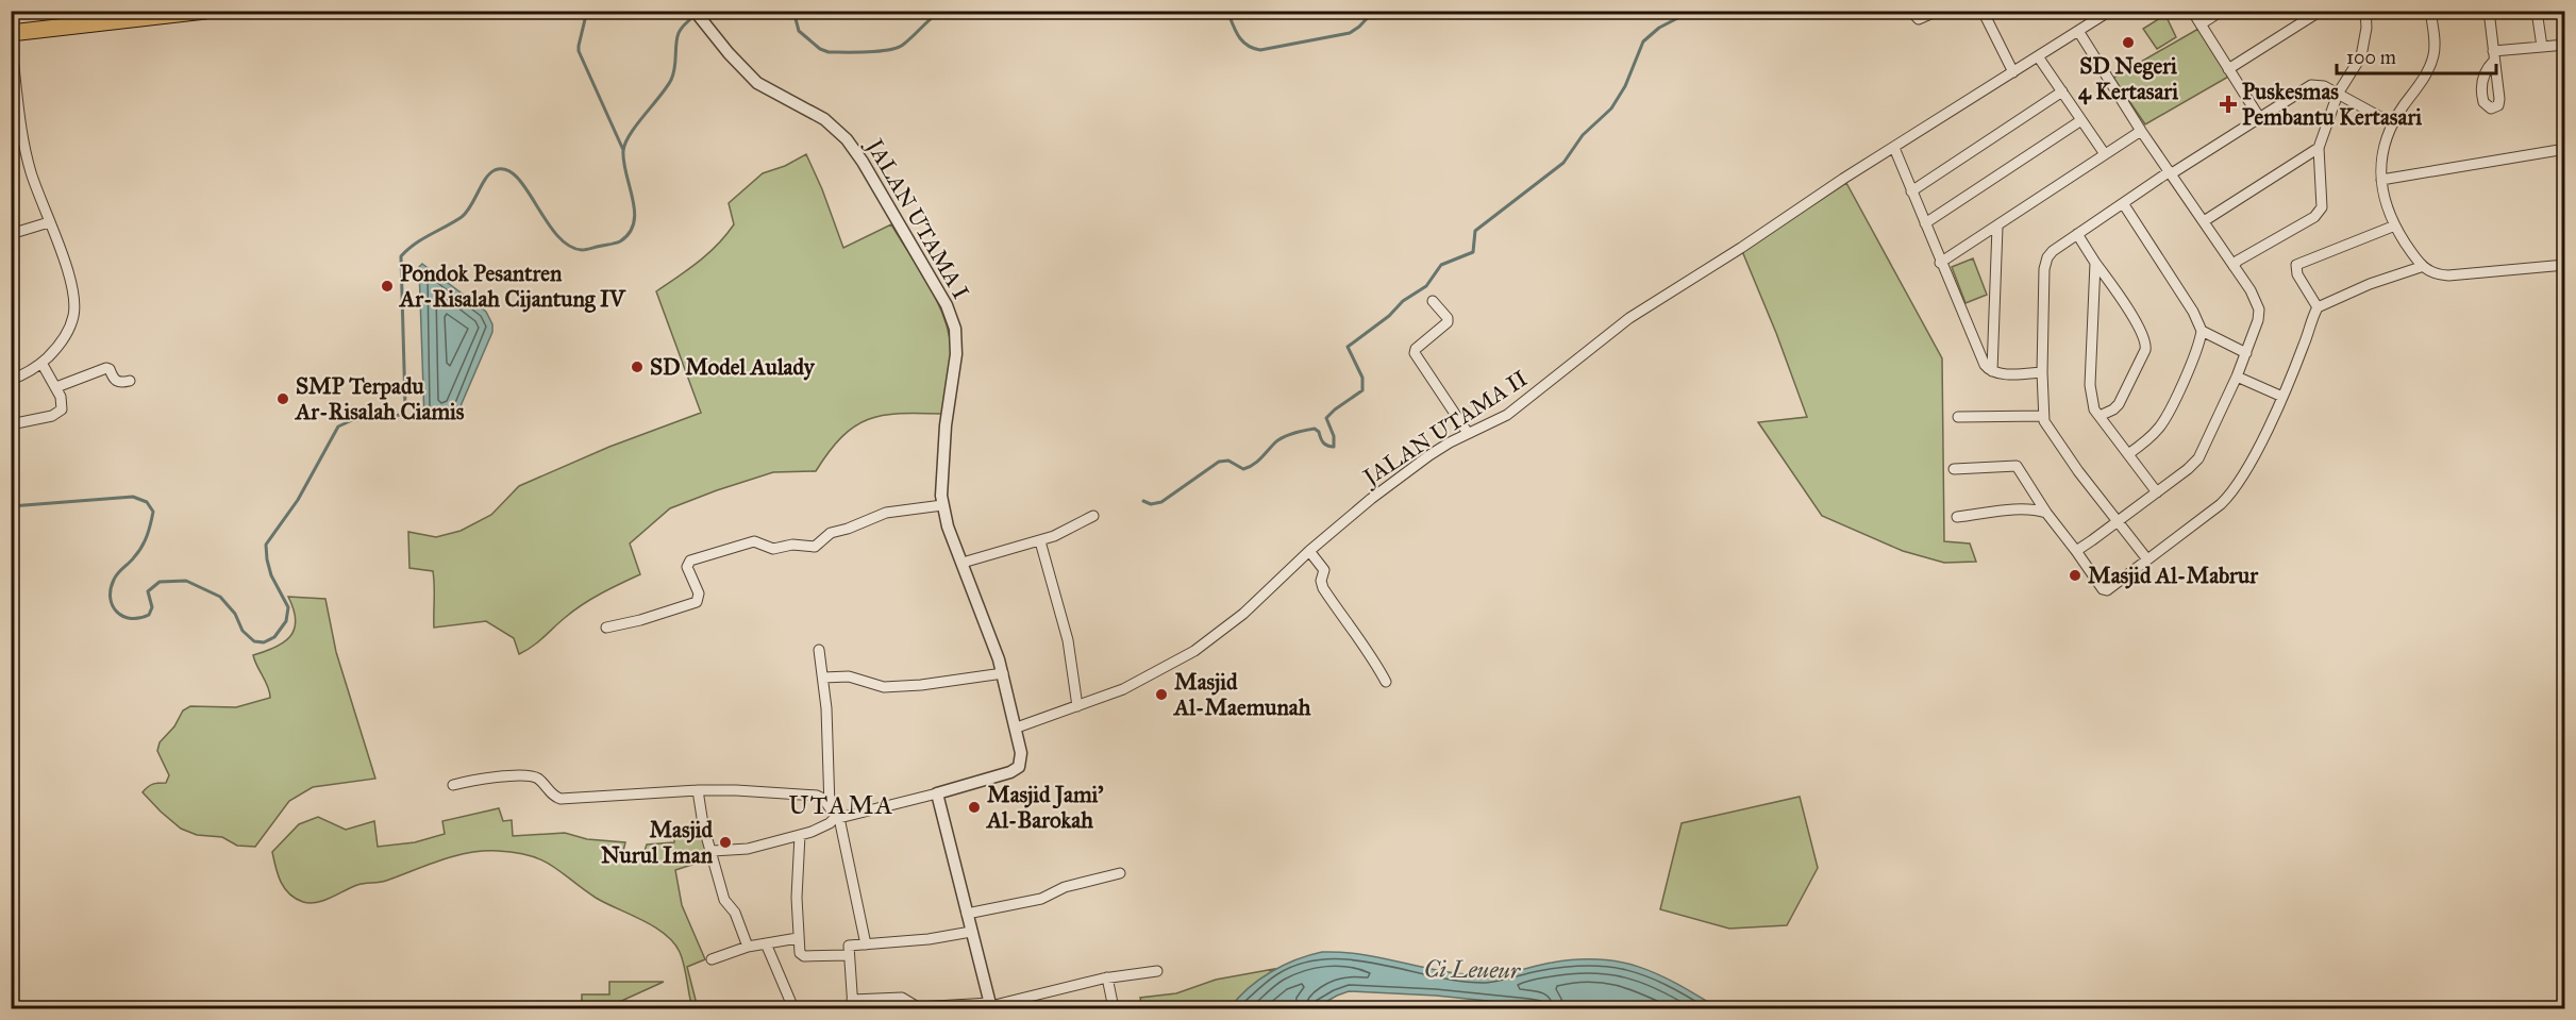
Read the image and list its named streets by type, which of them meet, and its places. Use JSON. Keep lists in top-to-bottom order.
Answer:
{
  "streets": {
    "street": ["JALAN UTAMA I", "JALAN UTAMA II"]
  },
  "crossings": [
    ["JALAN UTAMA I", "JALAN UTAMA II"]
  ],
  "districts": ["UTAMA"],
  "water": ["Ci Leueur"],
  "places": {
    "other": [
      "SD Negeri 4 Kertasari",
      "Pondok Pesantren Ar-Risalah Cijantung IV",
      "SD Model Aulady",
      "SMP Terpadu Ar-Risalah Ciamis",
      "Masjid Al-Mabrur",
      "Masjid Al-Maemunah",
      "Masjid Jami' Al-Barokah",
      "Masjid Nurul Iman"
    ],
    "health": ["Puskesmas Pembantu Kertasari"]
  },
  "scale_bar": "100 m"
}
